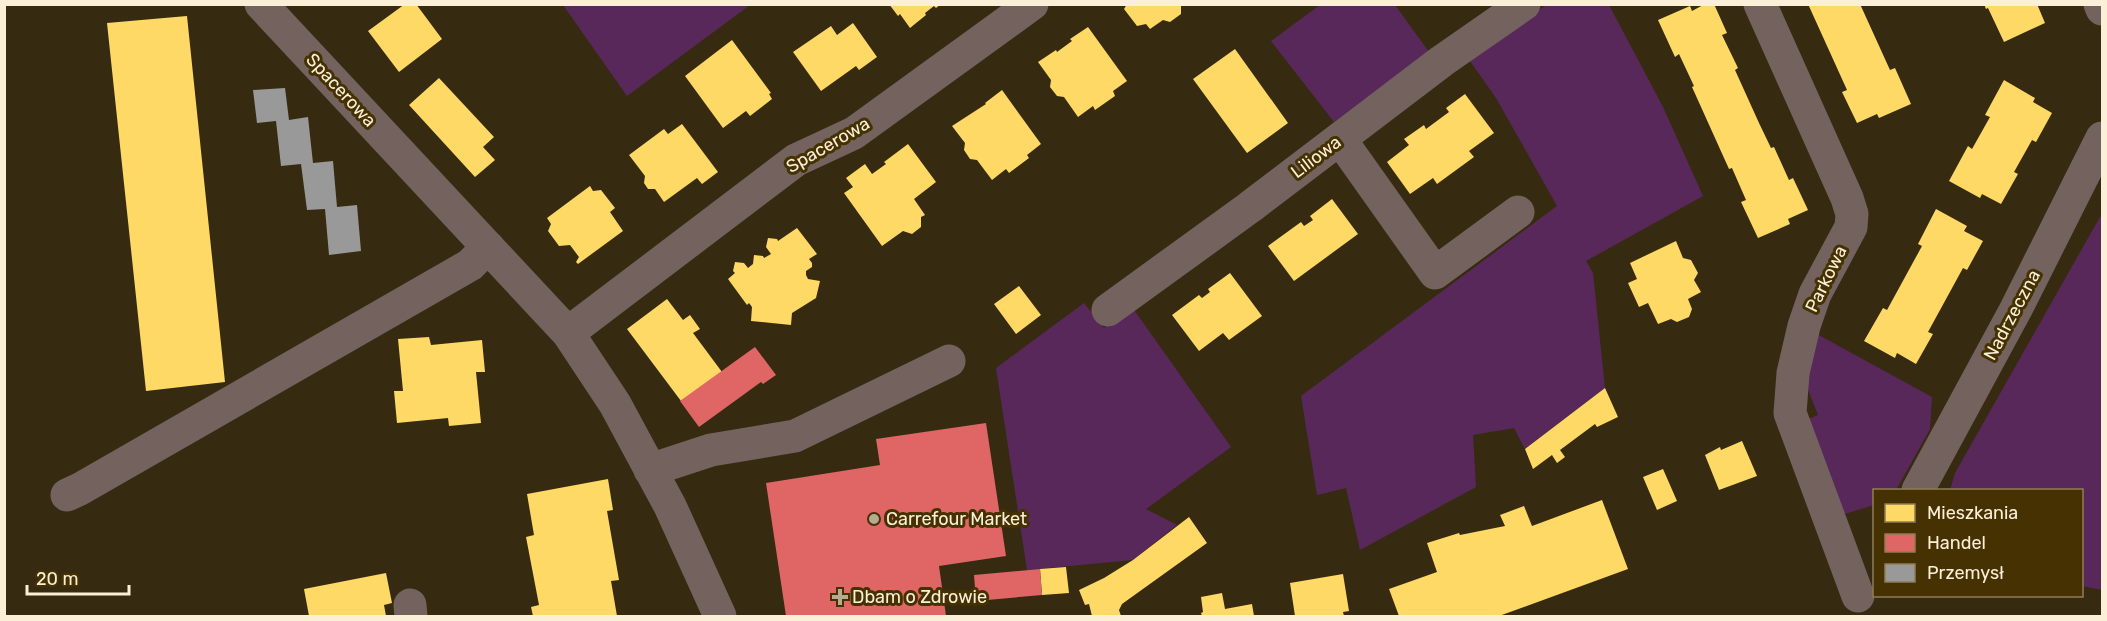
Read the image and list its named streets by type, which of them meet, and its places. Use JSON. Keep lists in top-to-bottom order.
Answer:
{
  "streets": {
    "street": [
      "Spacerowa",
      "Liliowa",
      "Parkowa",
      "Nadrzeczna"
    ]
  },
  "places": {
    "other": ["Carrefour Market"],
    "health": ["Dbam o Zdrowie"]
  },
  "legend": ["Mieszkania", "Handel", "Przemysł"],
  "scale_bar": "20 m"
}
